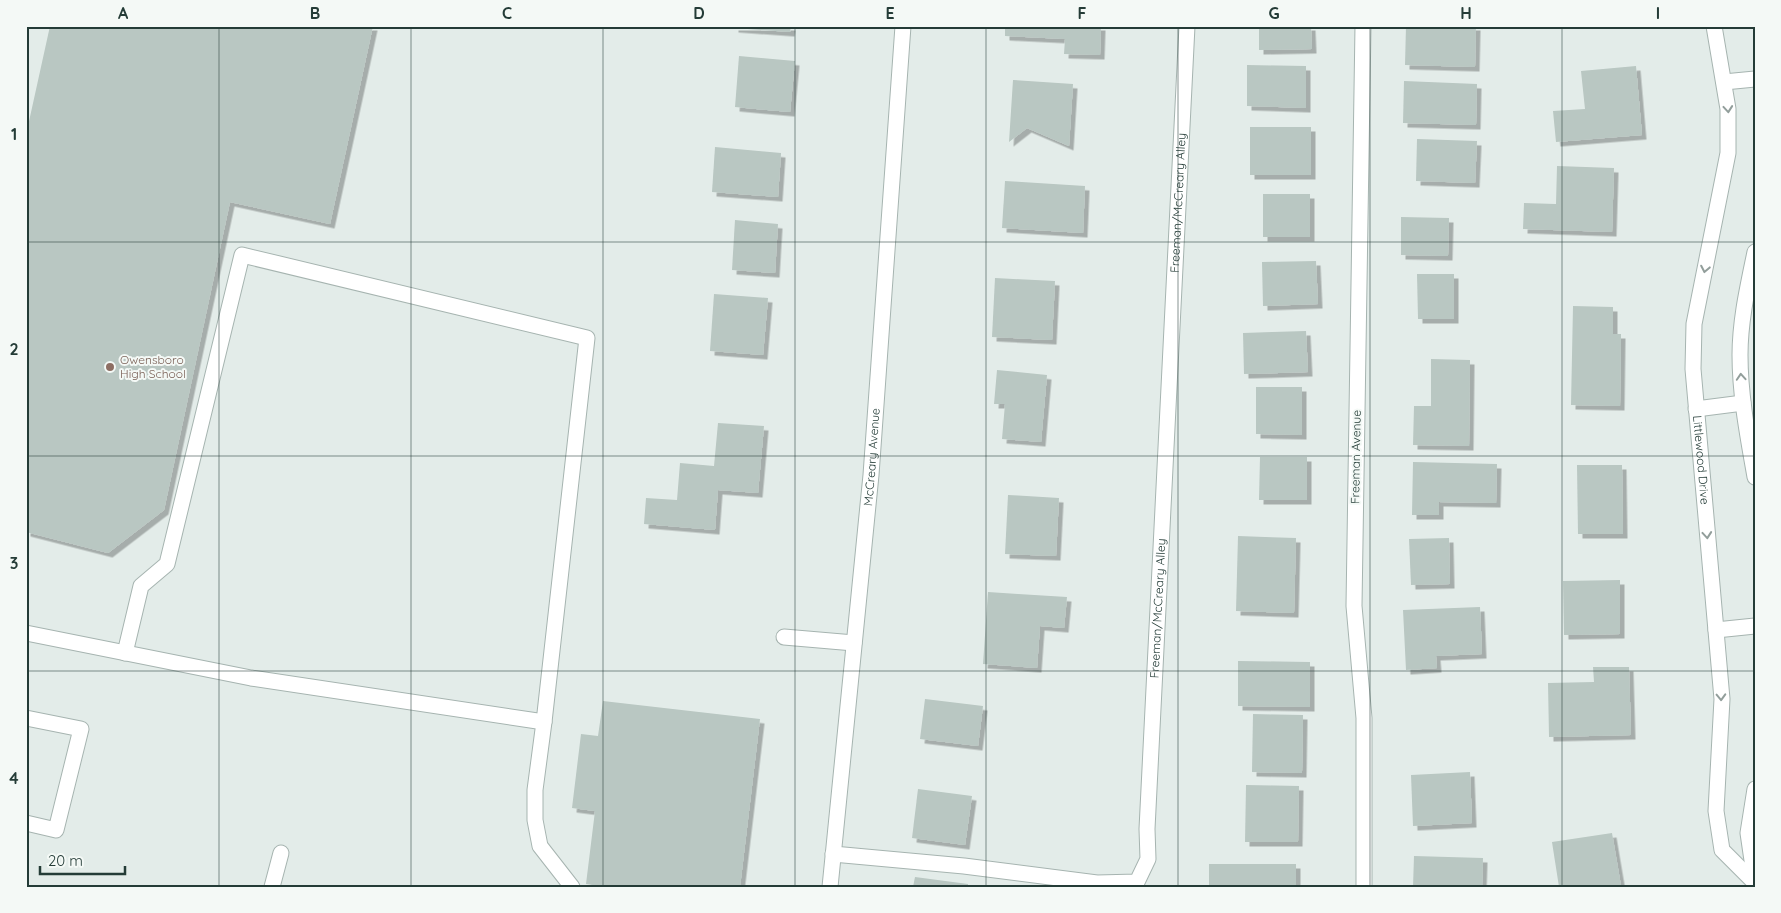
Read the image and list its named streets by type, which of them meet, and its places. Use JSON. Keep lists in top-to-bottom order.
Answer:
{
  "streets": {
    "street": [
      "Freeman/McCreary Alley",
      "McCreary Avenue",
      "Freeman Avenue",
      "Littlewood Drive"
    ]
  },
  "crossings": [
    ["Freeman/McCreary Alley", "McCreary Avenue"]
  ],
  "places": ["Owensboro High School"],
  "scale_bar": "20 m",
  "grid": {
    "columns": [
      "A",
      "B",
      "C",
      "D",
      "E",
      "F",
      "G",
      "H",
      "I"
    ],
    "rows": [
      "1",
      "2",
      "3",
      "4"
    ]
  }
}
